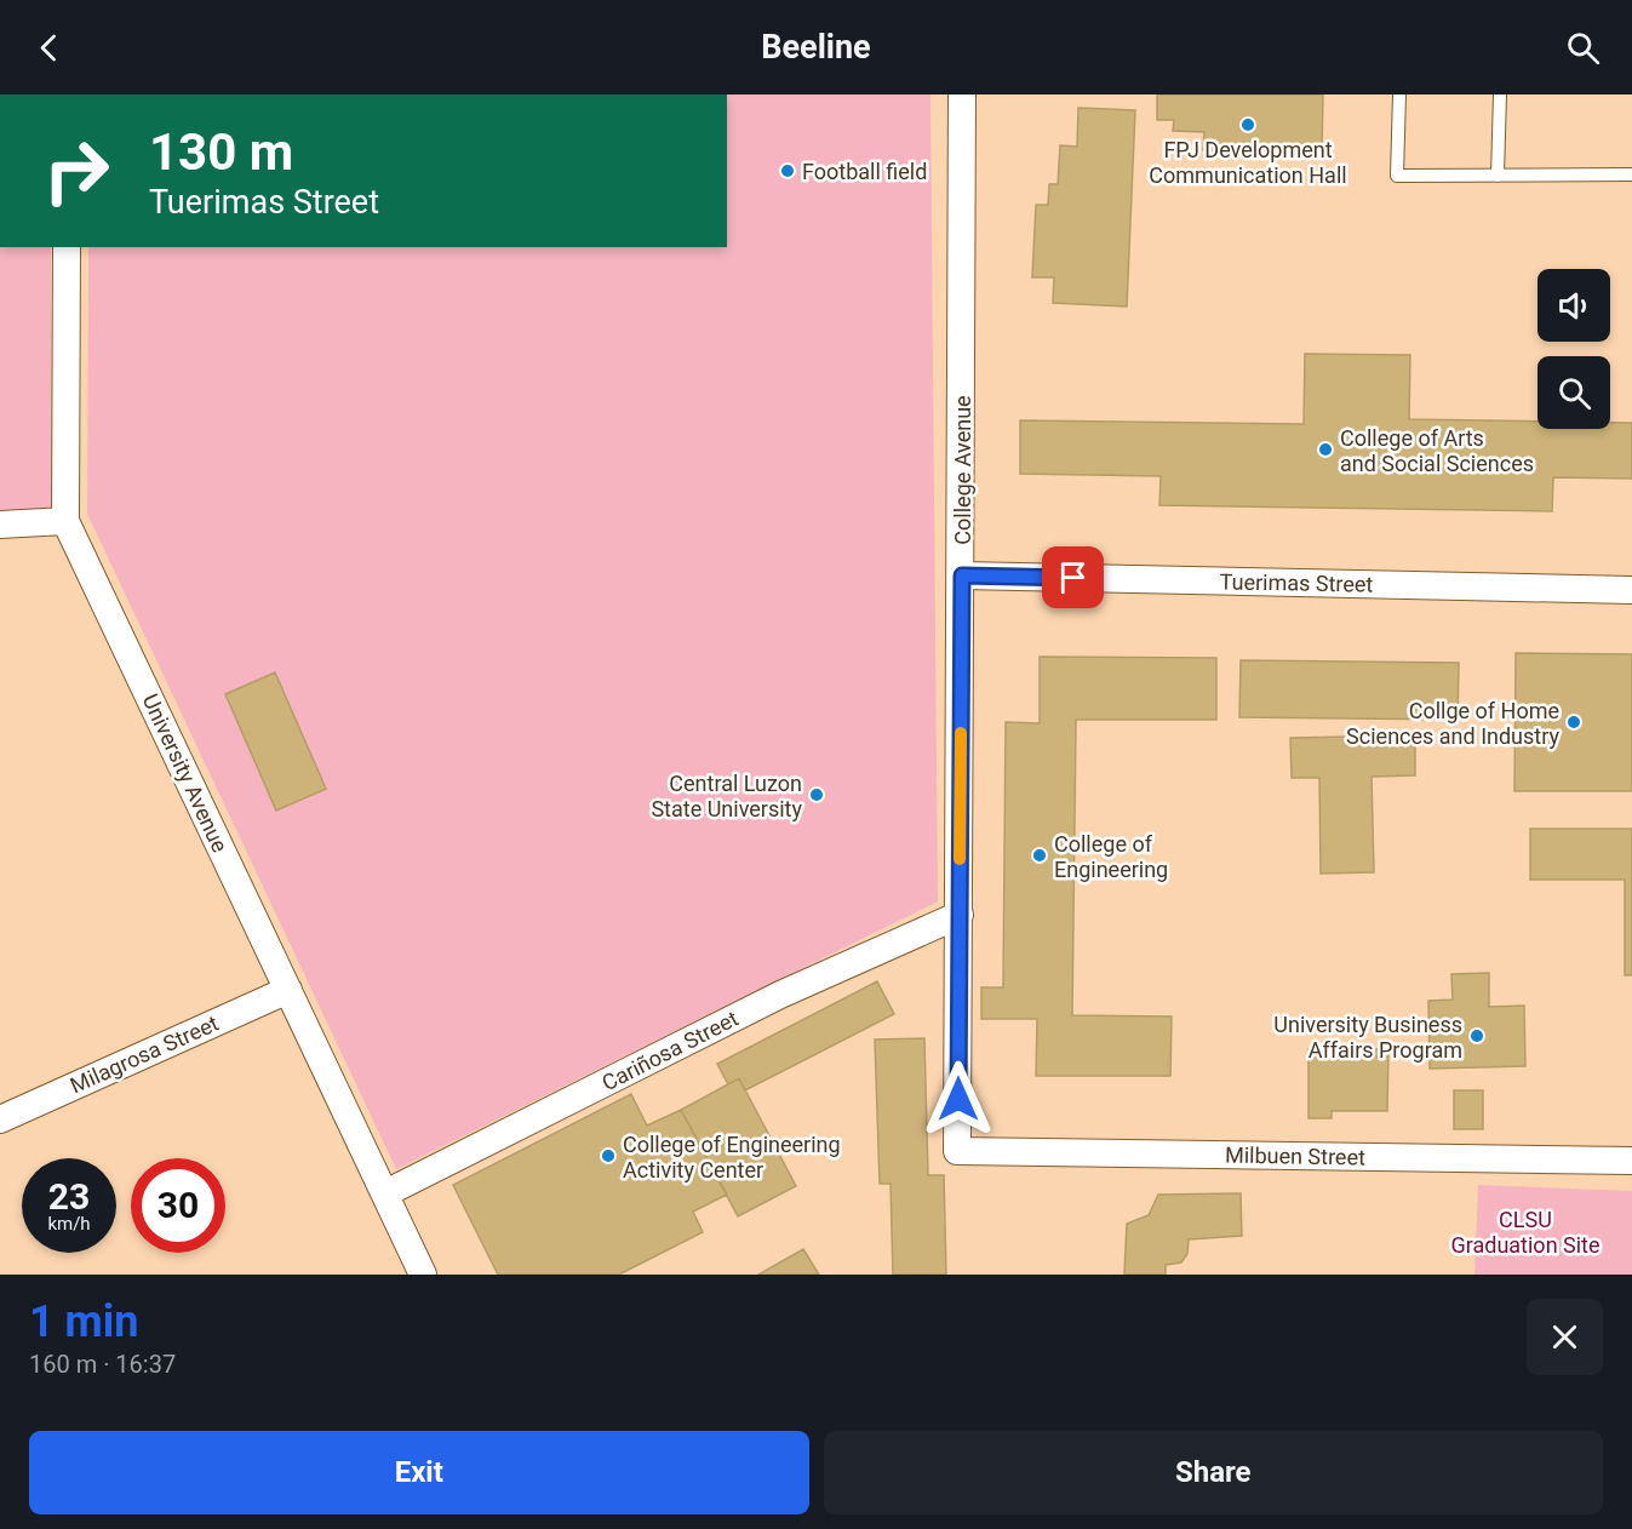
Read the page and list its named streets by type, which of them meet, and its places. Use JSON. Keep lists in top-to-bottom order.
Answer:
{
  "streets": {
    "street": [
      "College Avenue",
      "Tuerimas Street",
      "University Avenue",
      "Cariñosa Street",
      "Milagrosa Street",
      "Milbuen Street"
    ]
  },
  "crossings": [
    ["College Avenue", "Tuerimas Street"],
    ["College Avenue", "Cariñosa Street"],
    ["College Avenue", "Milbuen Street"],
    ["University Avenue", "Cariñosa Street"],
    ["University Avenue", "Milagrosa Street"]
  ],
  "parks": ["CLSU Graduation Site"],
  "places": [
    "FPJ Development Communication Hall",
    "Football field",
    "College of Arts and Social Sciences",
    "Collge of Home Sciences and Industry",
    "Central Luzon State University",
    "College of Engineering",
    "University Business Affairs Program",
    "College of Engineering Activity Center"
  ],
  "page": {
    "header": "Beeline",
    "turn": ["130 m", "Tuerimas Street"],
    "speed": "23 km/h",
    "limit": "30",
    "heading": ["1 min", "160 m · 16:37"],
    "buttons": ["Exit", "Share"]
  }
}
